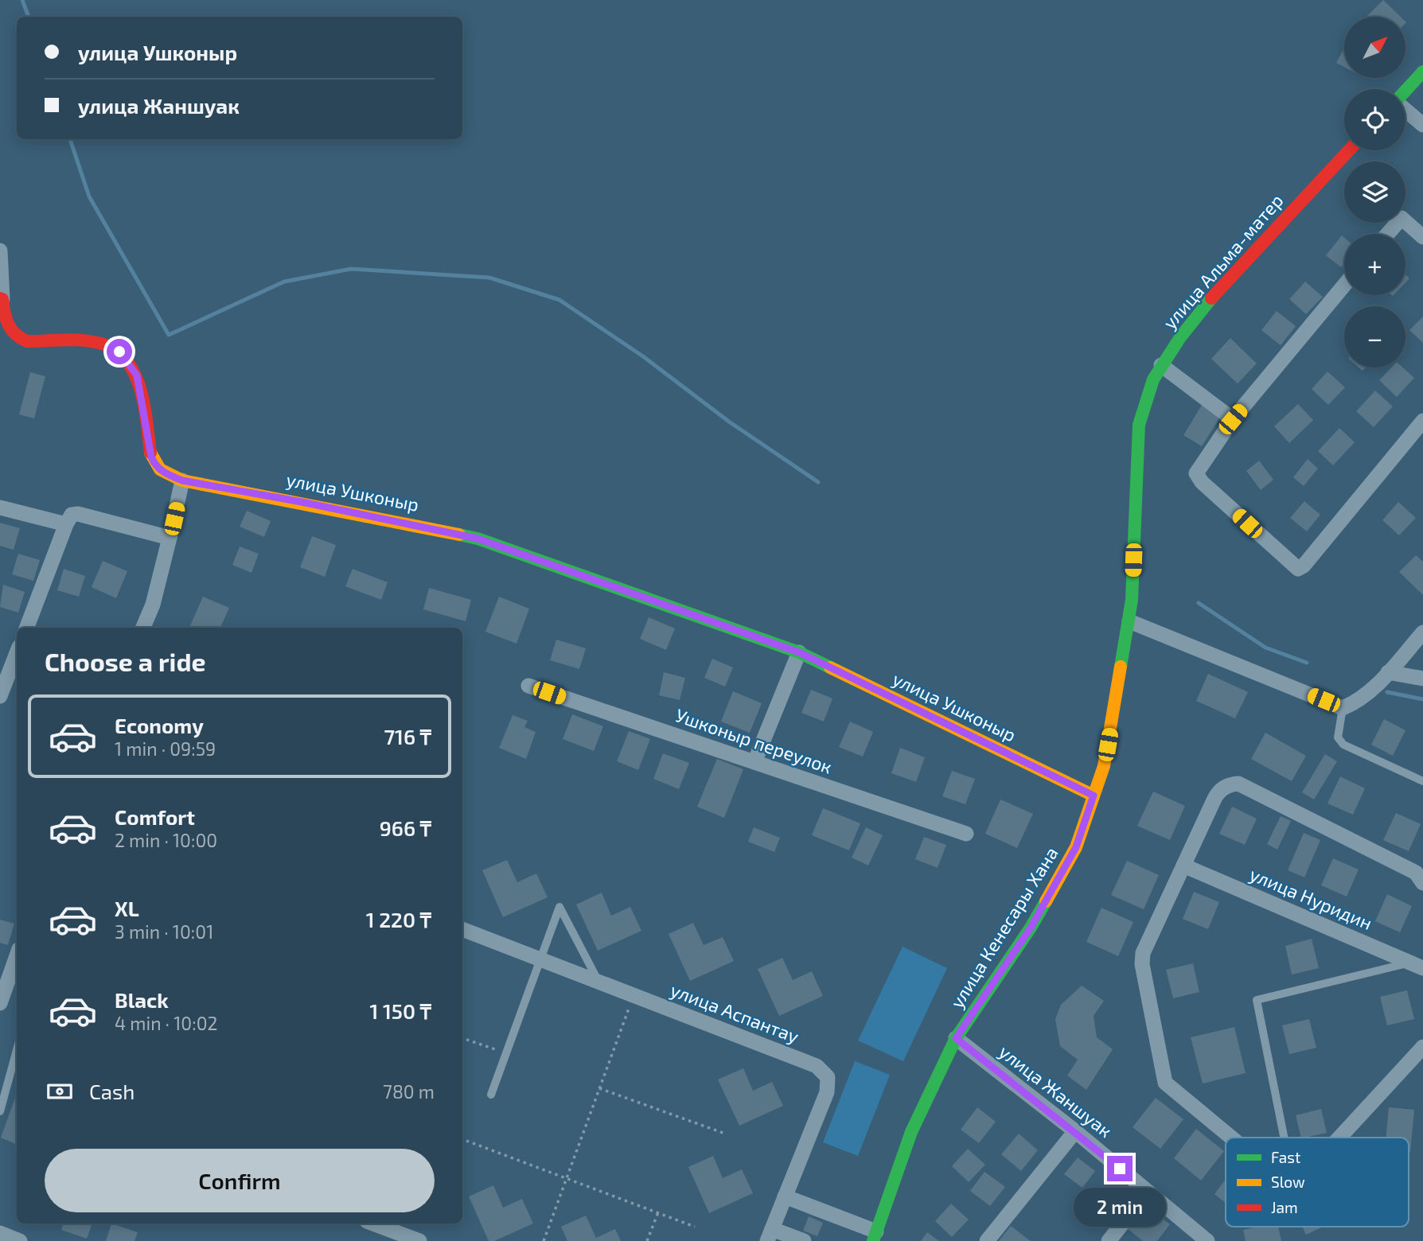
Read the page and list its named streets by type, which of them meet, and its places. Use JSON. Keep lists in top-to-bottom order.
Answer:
{
  "streets": {
    "street": [
      "улица Альма-матер",
      "улица Ушконыр",
      "Ушконыр переулок",
      "улица Нуридин",
      "улица Кенесары Хана",
      "улица Аспантау",
      "улица Жаншуак"
    ]
  },
  "crossings": [
    ["улица Альма-матер", "улица Кенесары Хана"],
    ["улица Ушконыр", "улица Кенесары Хана"],
    ["улица Кенесары Хана", "улица Жаншуак"]
  ],
  "legend": ["Fast", "Slow", "Jam"],
  "north": "top right",
  "page": {
    "map_buttons": ["+", "−"],
    "banner": ["улица Ушконыр", "улица Жаншуак"],
    "heading": "Choose a ride",
    "list": [
      {
        "name": "Economy",
        "note": "1 min · 09:59",
        "value": "716 ₸"
      },
      {
        "name": "Comfort",
        "note": "2 min · 10:00",
        "value": "966 ₸"
      },
      {
        "name": "XL",
        "note": "3 min · 10:01",
        "value": "1 220 ₸"
      },
      {
        "name": "Black",
        "note": "4 min · 10:02",
        "value": "1 150 ₸"
      }
    ],
    "pay": ["Cash", "780 m"],
    "buttons": "Confirm",
    "bubble": "2 min"
  }
}
